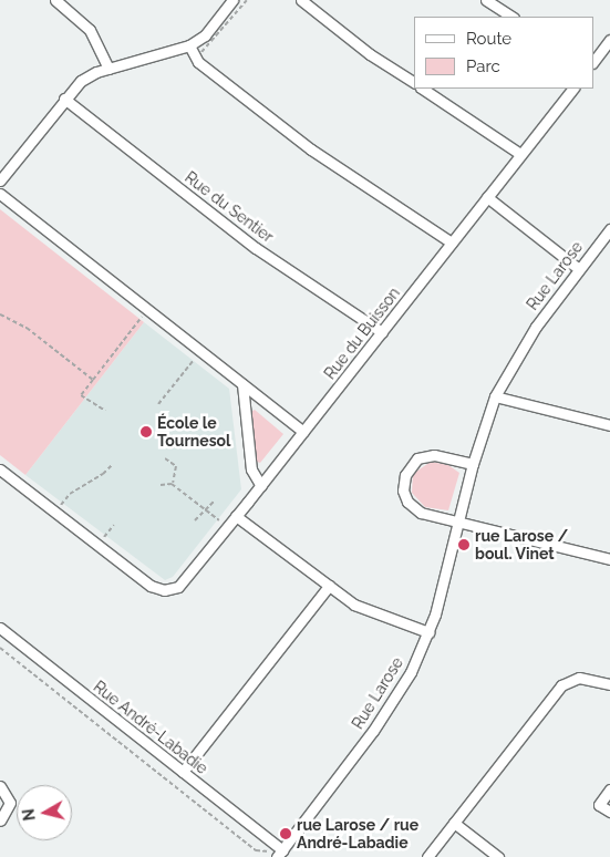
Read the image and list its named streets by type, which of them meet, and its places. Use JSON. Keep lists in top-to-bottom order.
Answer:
{
  "streets": {
    "street": [
      "Rue du Sentier",
      "Rue Larose",
      "Rue du Buisson",
      "Rue André-Labadie"
    ]
  },
  "crossings": [
    ["Rue du Sentier", "Rue du Buisson"],
    ["Rue Larose", "Rue André-Labadie"]
  ],
  "places": ["École le Tournesol", "rue Larose / boul. Vinet", "rue Larose / rue André-Labadie"],
  "legend": ["Route", "Parc"],
  "north": "left"
}
